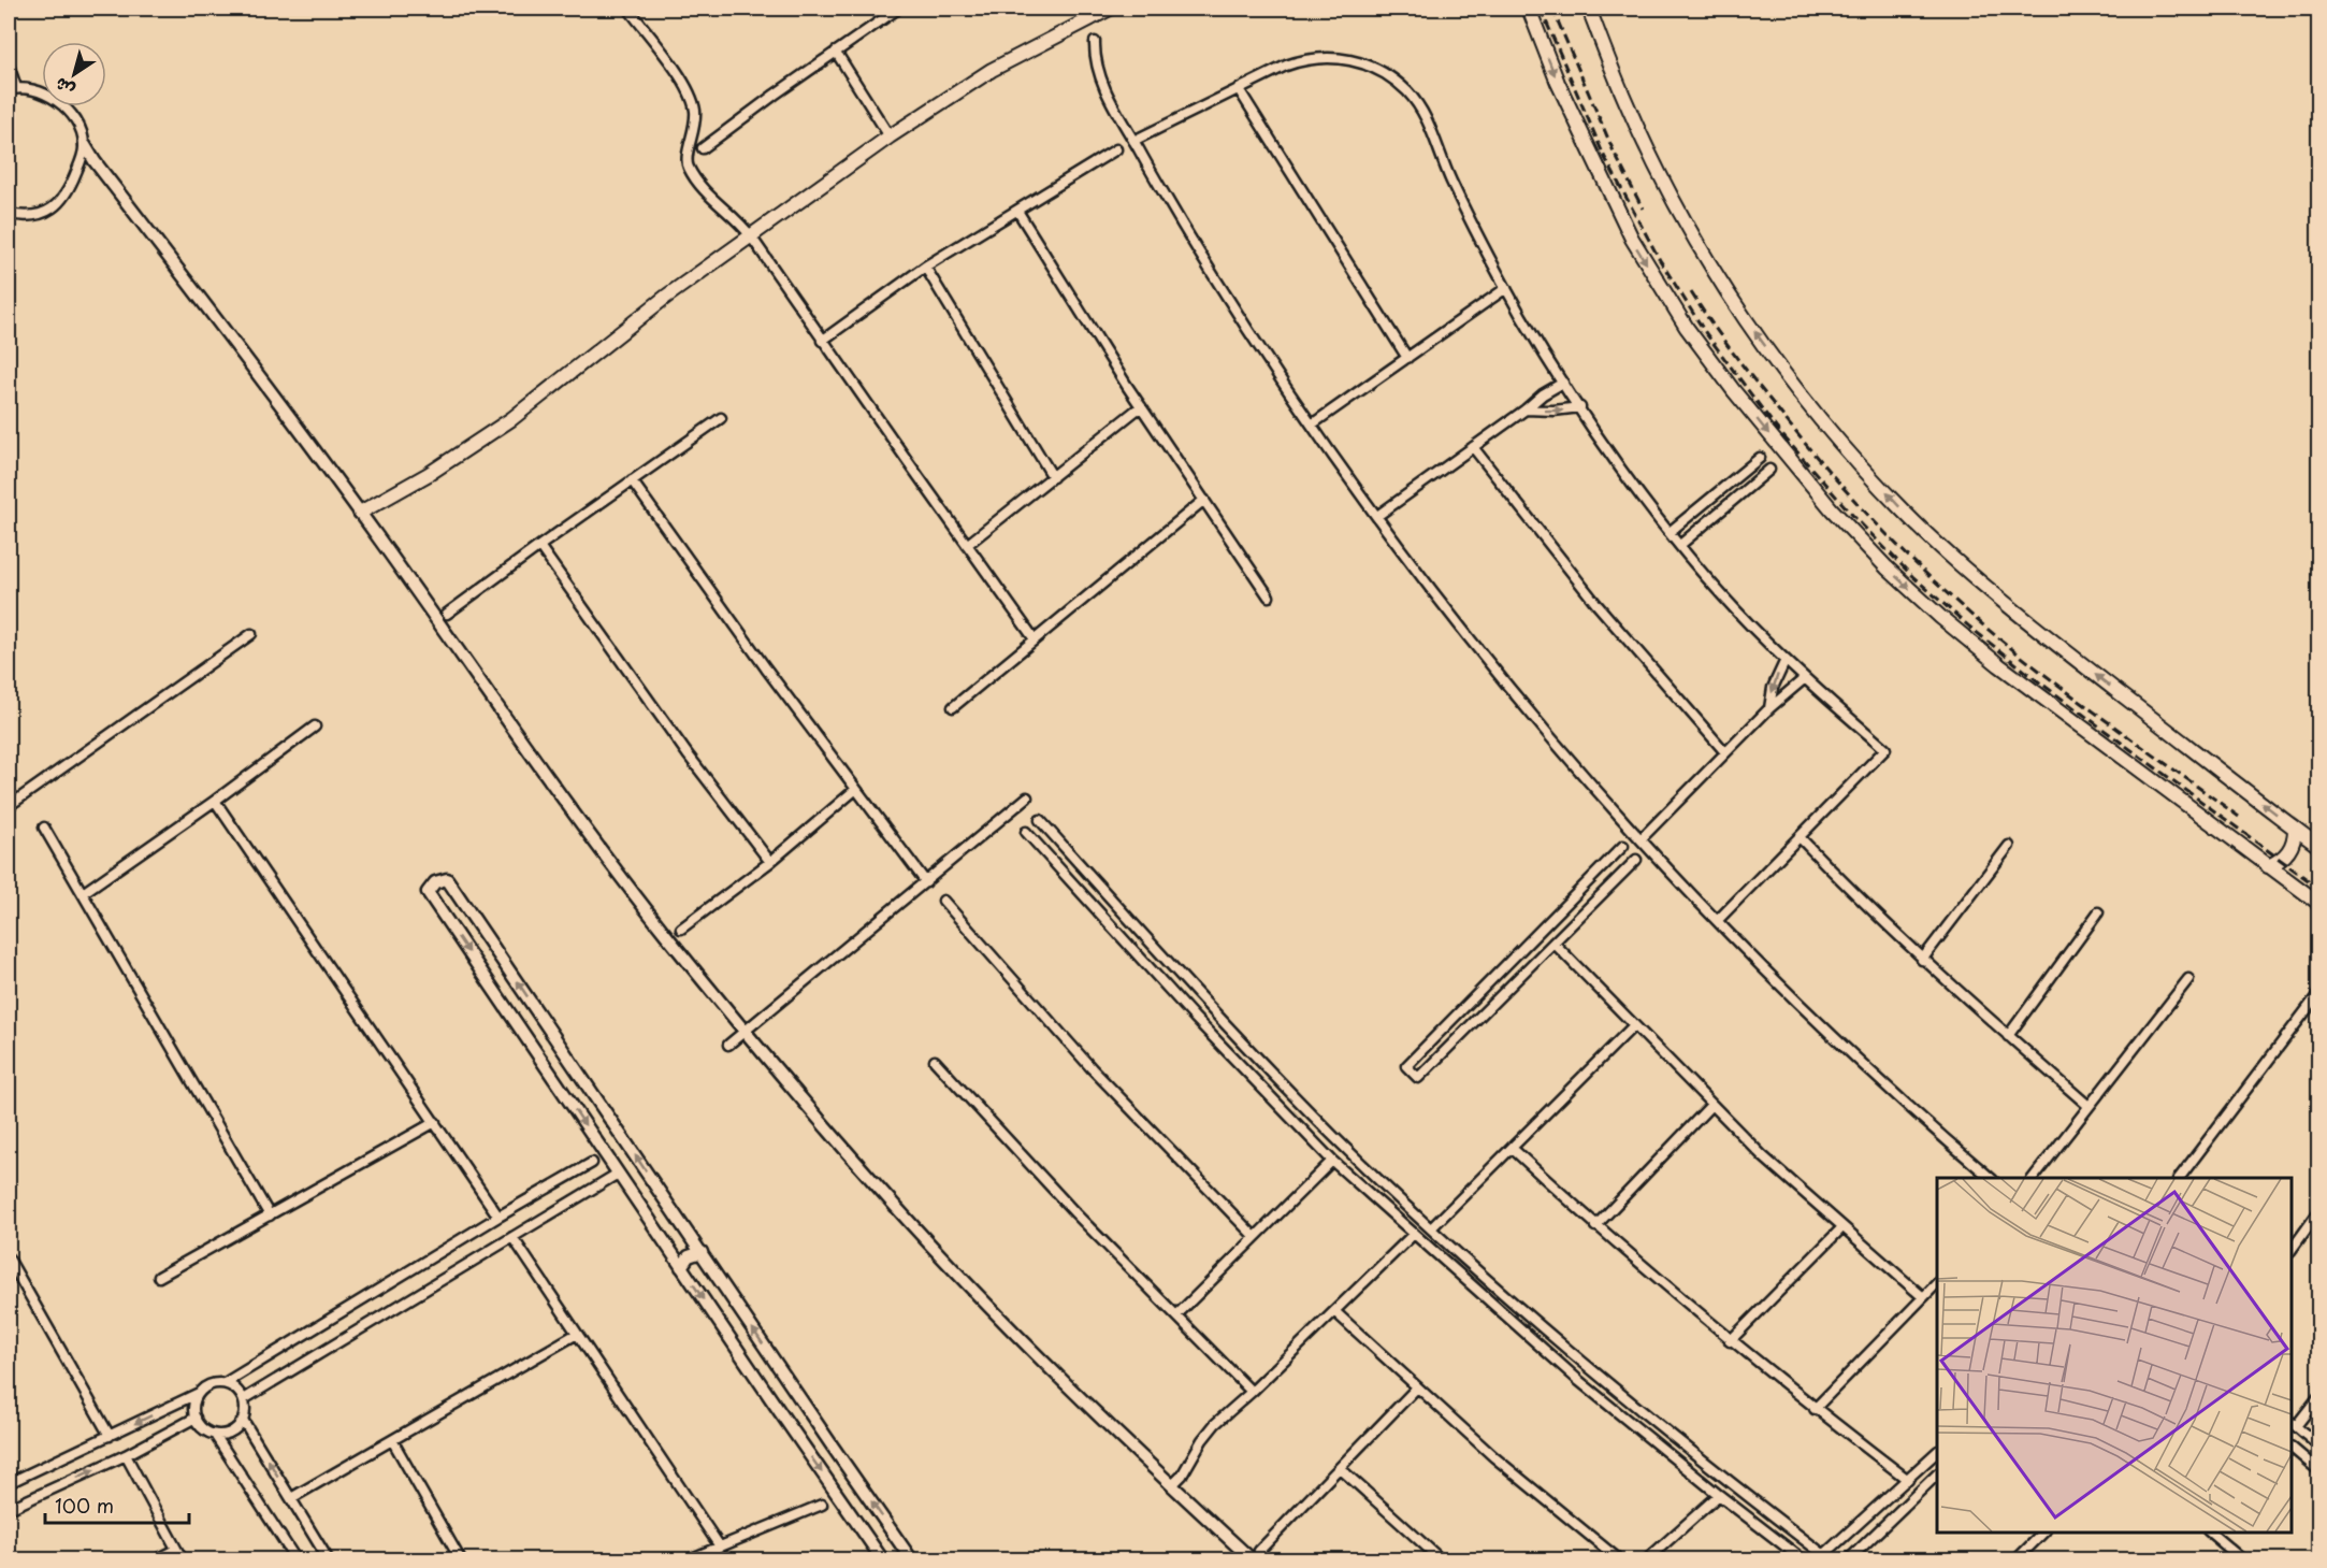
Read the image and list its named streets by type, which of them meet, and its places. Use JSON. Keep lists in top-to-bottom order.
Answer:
{
  "scale_bar": "100 m",
  "north": "bottom left"
}
